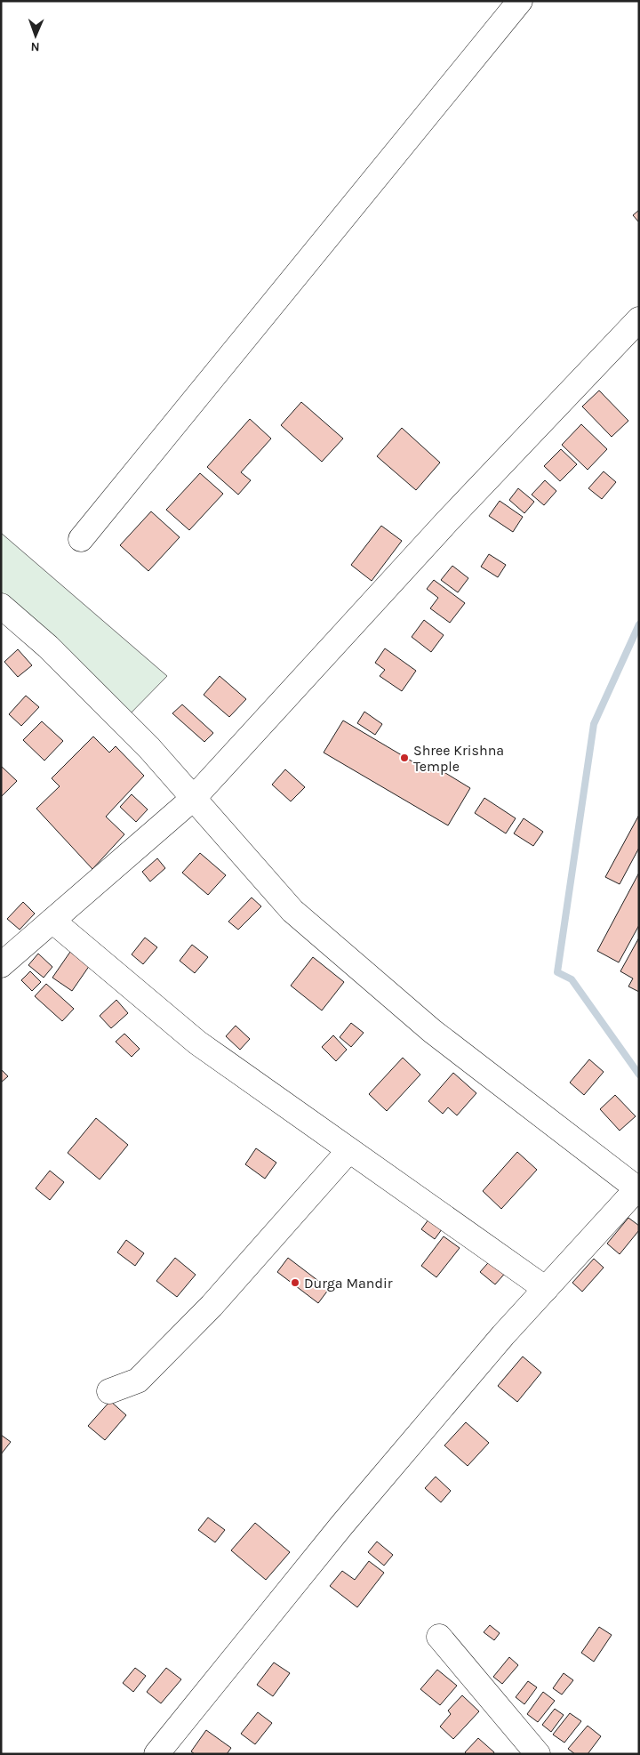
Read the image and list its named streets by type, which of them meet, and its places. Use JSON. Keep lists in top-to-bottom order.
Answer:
{
  "places": ["Shree Krishna Temple", "Durga Mandir"],
  "north": "bottom"
}
